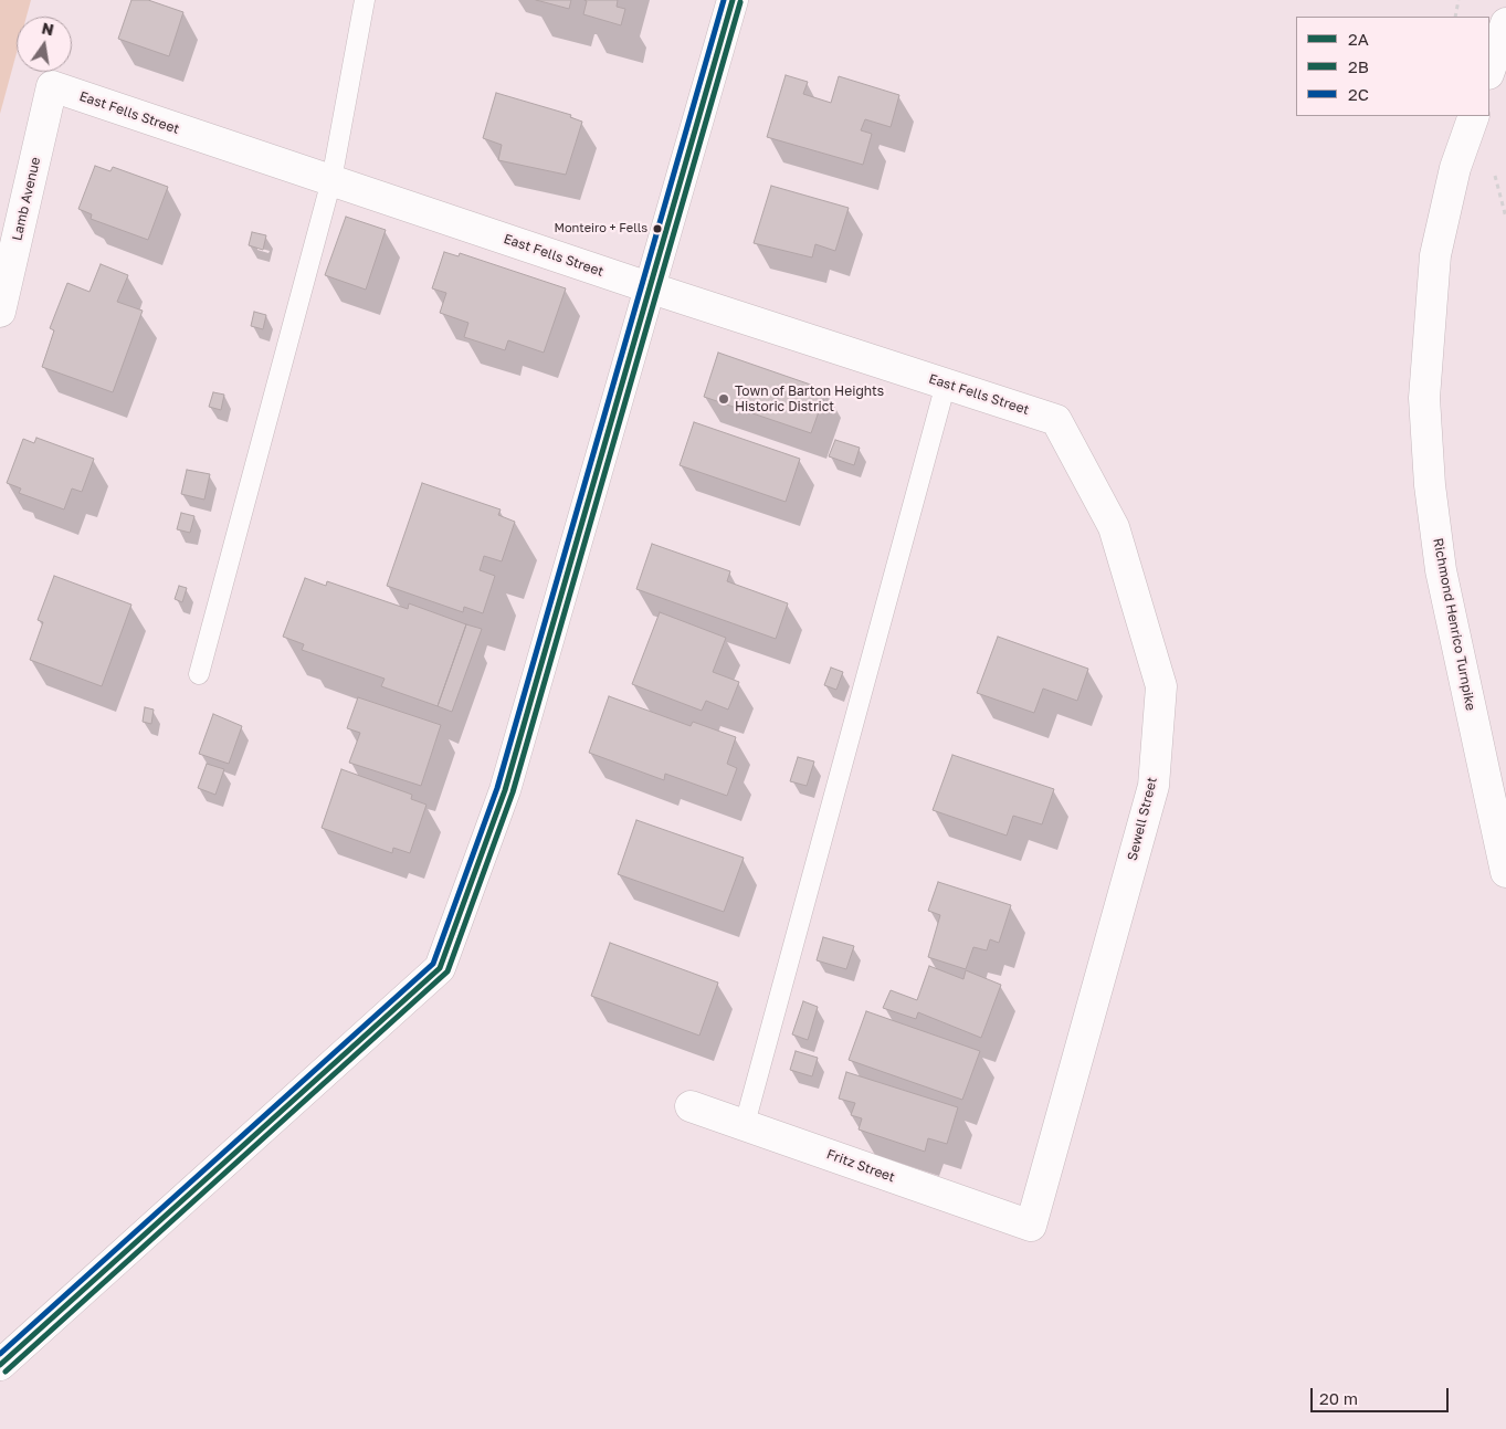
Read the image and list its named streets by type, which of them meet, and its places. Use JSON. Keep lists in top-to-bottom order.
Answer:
{
  "streets": {
    "street": [
      "East Fells Street",
      "Lamb Avenue",
      "Richmond Henrico Turnpike",
      "Sewell Street",
      "Fritz Street"
    ]
  },
  "crossings": [
    ["East Fells Street", "Lamb Avenue"],
    ["East Fells Street", "Sewell Street"],
    ["Sewell Street", "Fritz Street"]
  ],
  "places": ["Monteiro + Fells", "Town of Barton Heights Historic District"],
  "lines": ["transit line 2A", "transit line 2C", "transit line 2B"],
  "legend": ["2A", "2B", "2C"],
  "scale_bar": "20 m",
  "north": "top"
}
